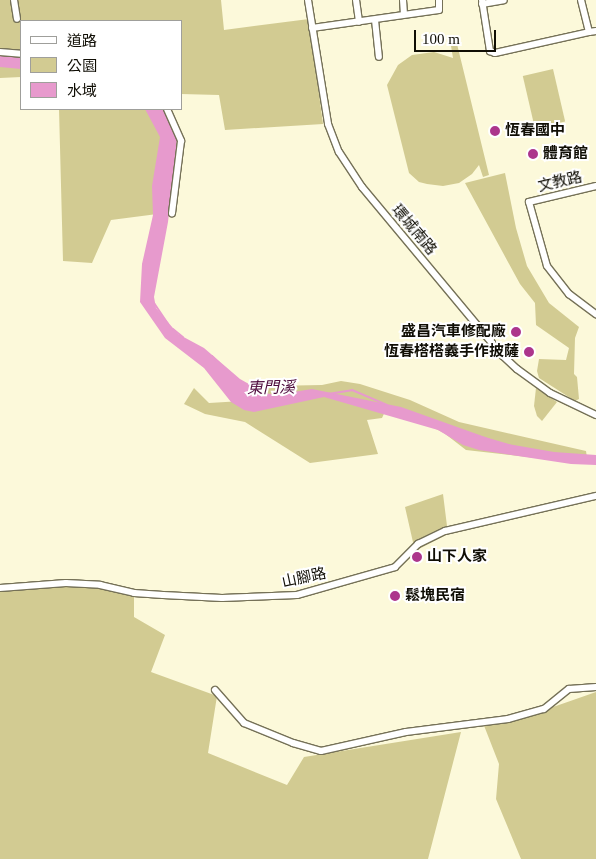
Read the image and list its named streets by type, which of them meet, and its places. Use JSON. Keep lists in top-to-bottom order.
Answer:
{
  "streets": {
    "street": ["文教路", "環城南路", "山腳路"]
  },
  "water": ["東門溪"],
  "places": [
    "恆春國中",
    "體育館",
    "盛昌汽車修配廠",
    "恆春榙榙義手作披薩",
    "山下人家",
    "鬆塊民宿"
  ],
  "legend": ["道路", "公園", "水域"],
  "scale_bar": "100 m"
}
